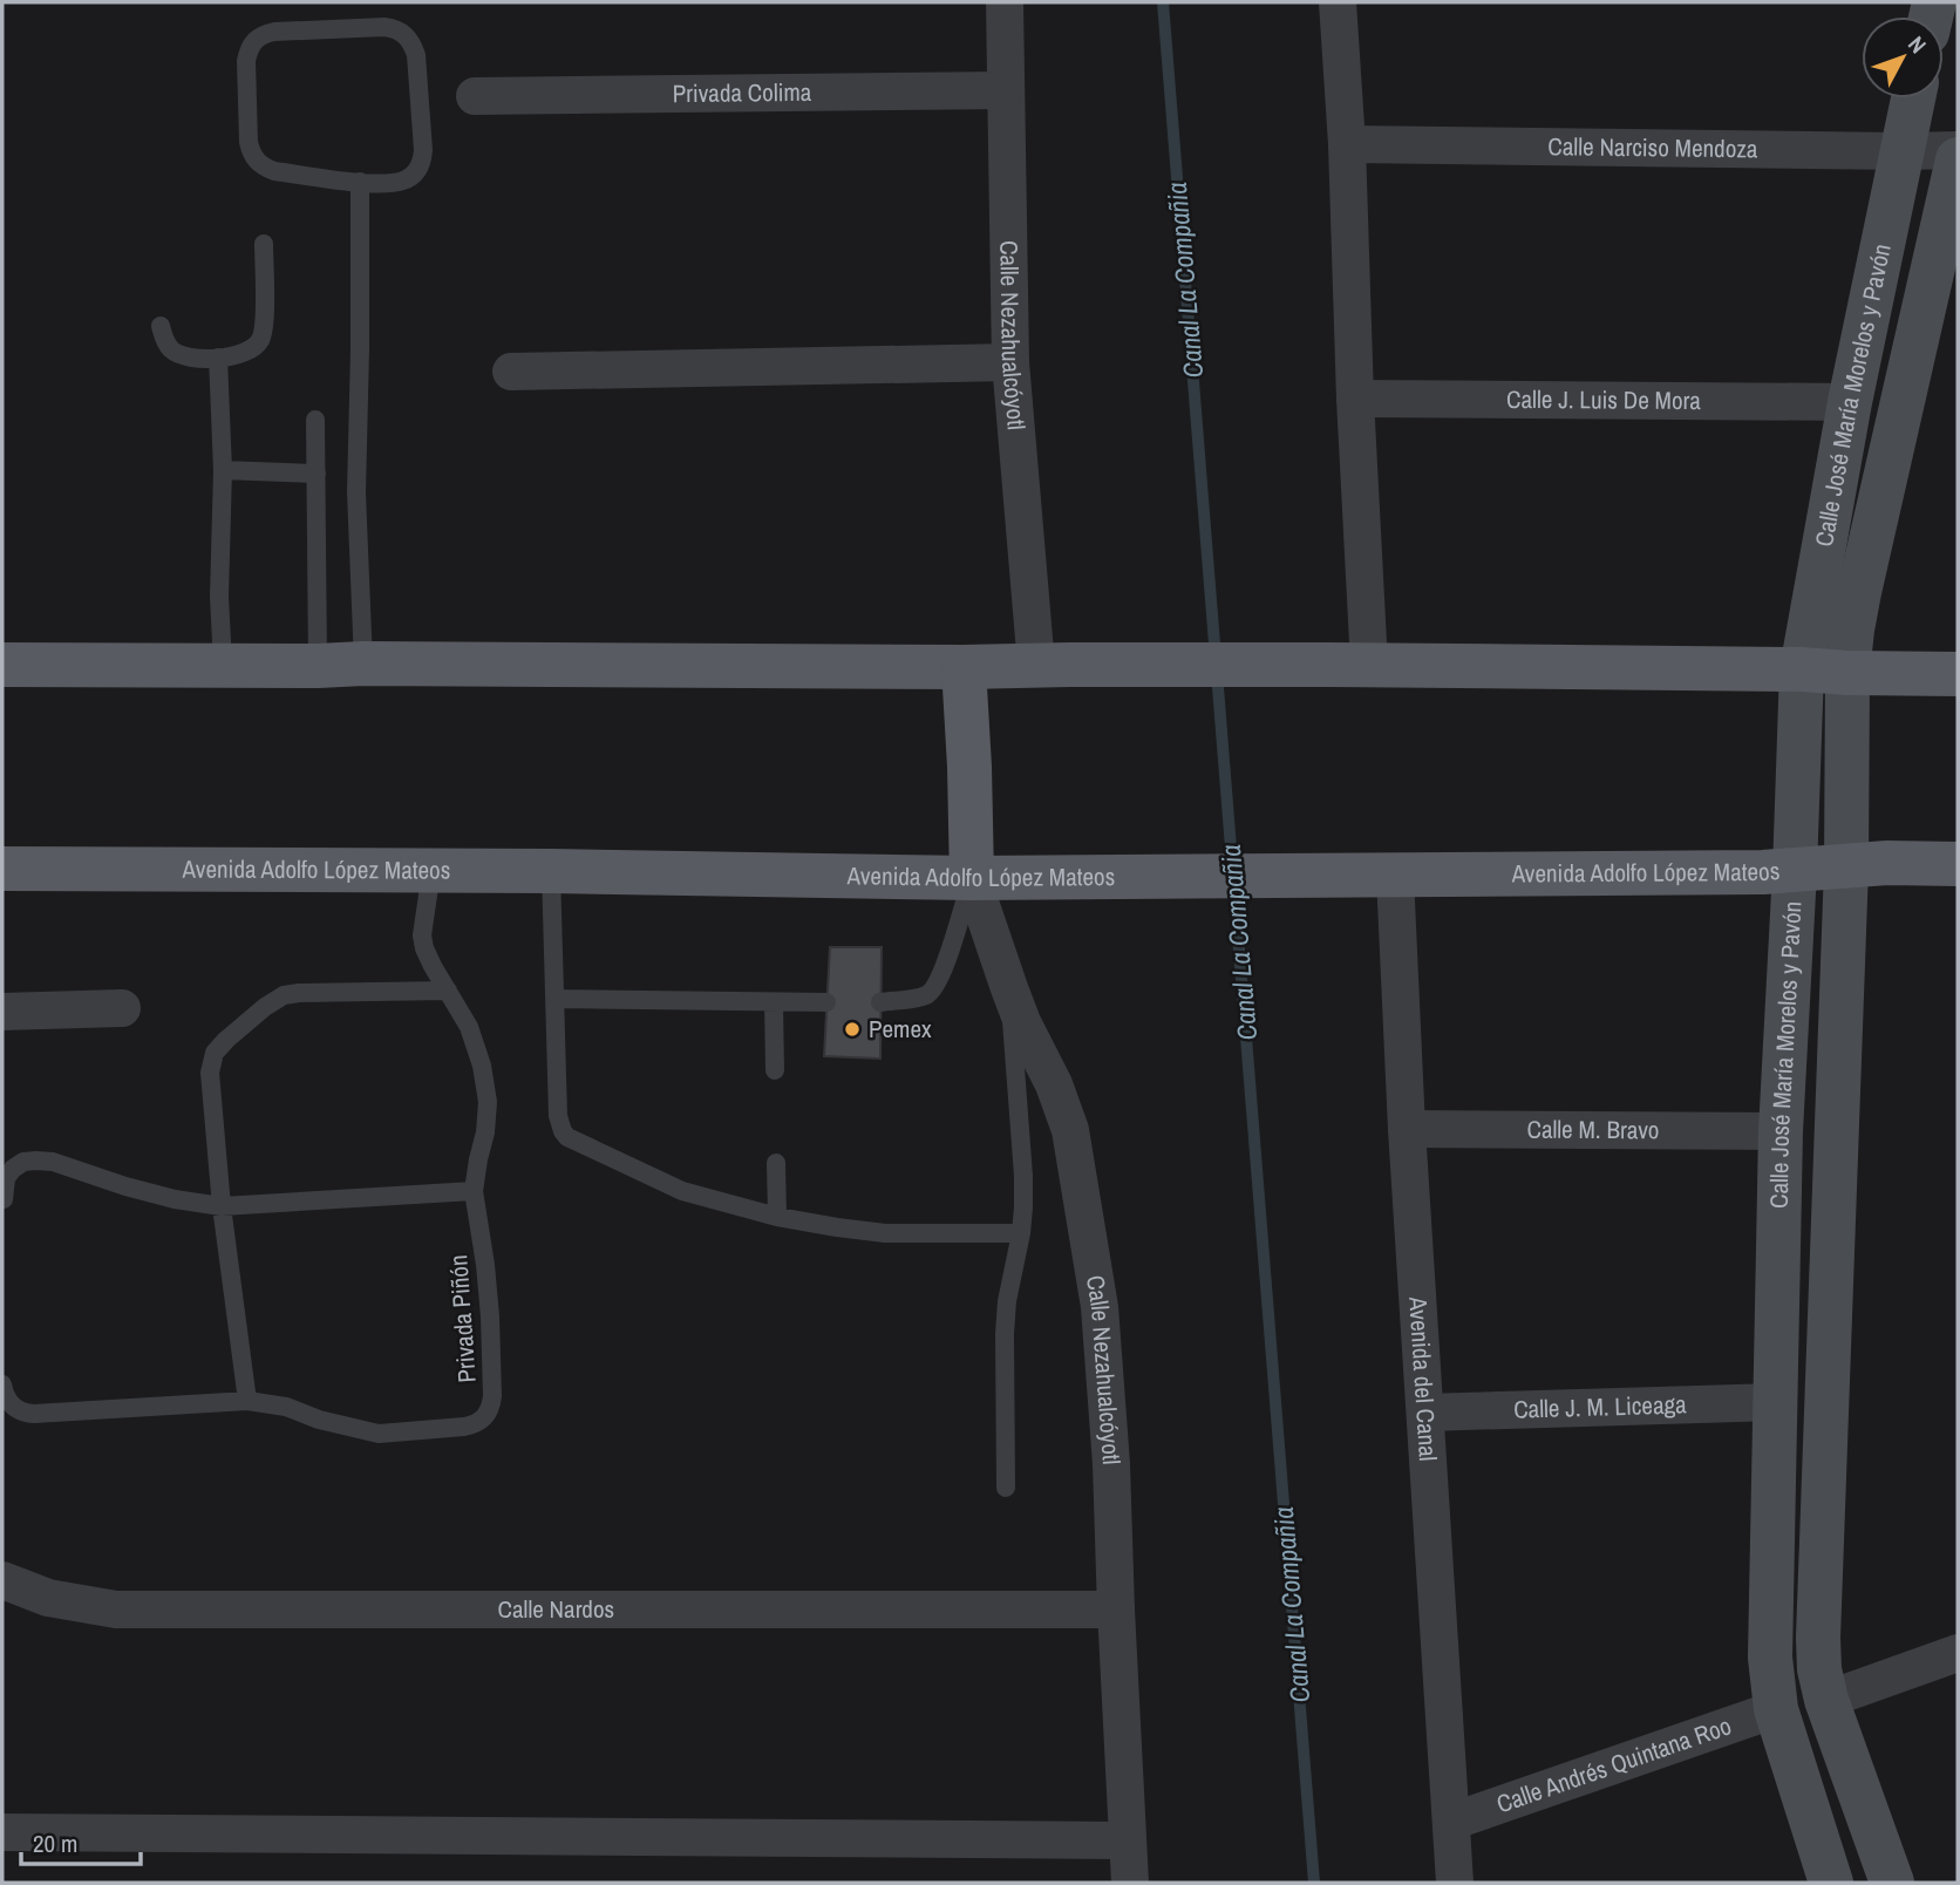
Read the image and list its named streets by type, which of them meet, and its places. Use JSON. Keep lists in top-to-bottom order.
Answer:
{
  "streets": {
    "main road": ["Avenida Adolfo López Mateos"],
    "street": [
      "Privada Colima",
      "Calle Narciso Mendoza",
      "Calle Nezahualcóyotl",
      "Calle José María Morelos y Pavón",
      "Calle J. Luis De Mora",
      "Calle M. Bravo",
      "Avenida del Canal",
      "Calle J. M. Liceaga",
      "Calle Nardos",
      "Calle Andrés Quintana Roo"
    ],
    "lane": ["Privada Piñón"]
  },
  "crossings": [
    ["Privada Colima", "Calle Nezahualcóyotl"],
    ["Calle Narciso Mendoza", "Calle José María Morelos y Pavón"],
    ["Calle Nezahualcóyotl", "Avenida Adolfo López Mateos"],
    ["Calle Nezahualcóyotl", "Calle Nardos"],
    ["Calle José María Morelos y Pavón", "Calle J. Luis De Mora"],
    ["Calle José María Morelos y Pavón", "Avenida Adolfo López Mateos"],
    ["Calle José María Morelos y Pavón", "Calle M. Bravo"],
    ["Calle José María Morelos y Pavón", "Calle J. M. Liceaga"],
    ["Calle José María Morelos y Pavón", "Calle Andrés Quintana Roo"],
    ["Avenida Adolfo López Mateos", "Privada Piñón"],
    ["Avenida Adolfo López Mateos", "Avenida del Canal"],
    ["Calle M. Bravo", "Avenida del Canal"],
    ["Avenida del Canal", "Calle J. M. Liceaga"],
    ["Avenida del Canal", "Calle Andrés Quintana Roo"]
  ],
  "water": ["Canal La Compañia"],
  "places": ["Pemex"],
  "scale_bar": "20 m",
  "north": "top right"
}
